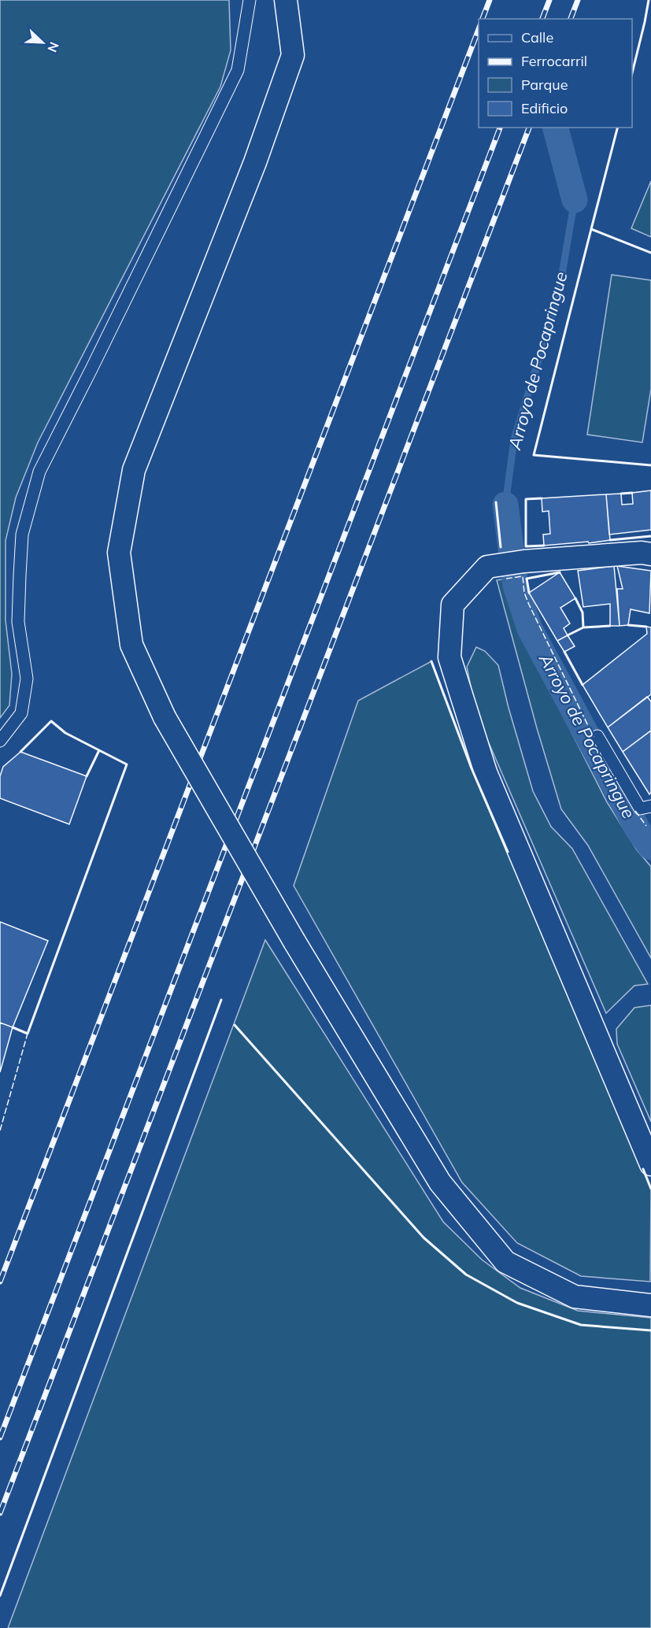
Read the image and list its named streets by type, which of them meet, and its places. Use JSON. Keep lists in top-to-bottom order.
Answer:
{
  "water": ["Arroyo de Pocapringue"],
  "legend": [
    "Calle",
    "Ferrocarril",
    "Parque",
    "Edificio"
  ],
  "north": "bottom right"
}
